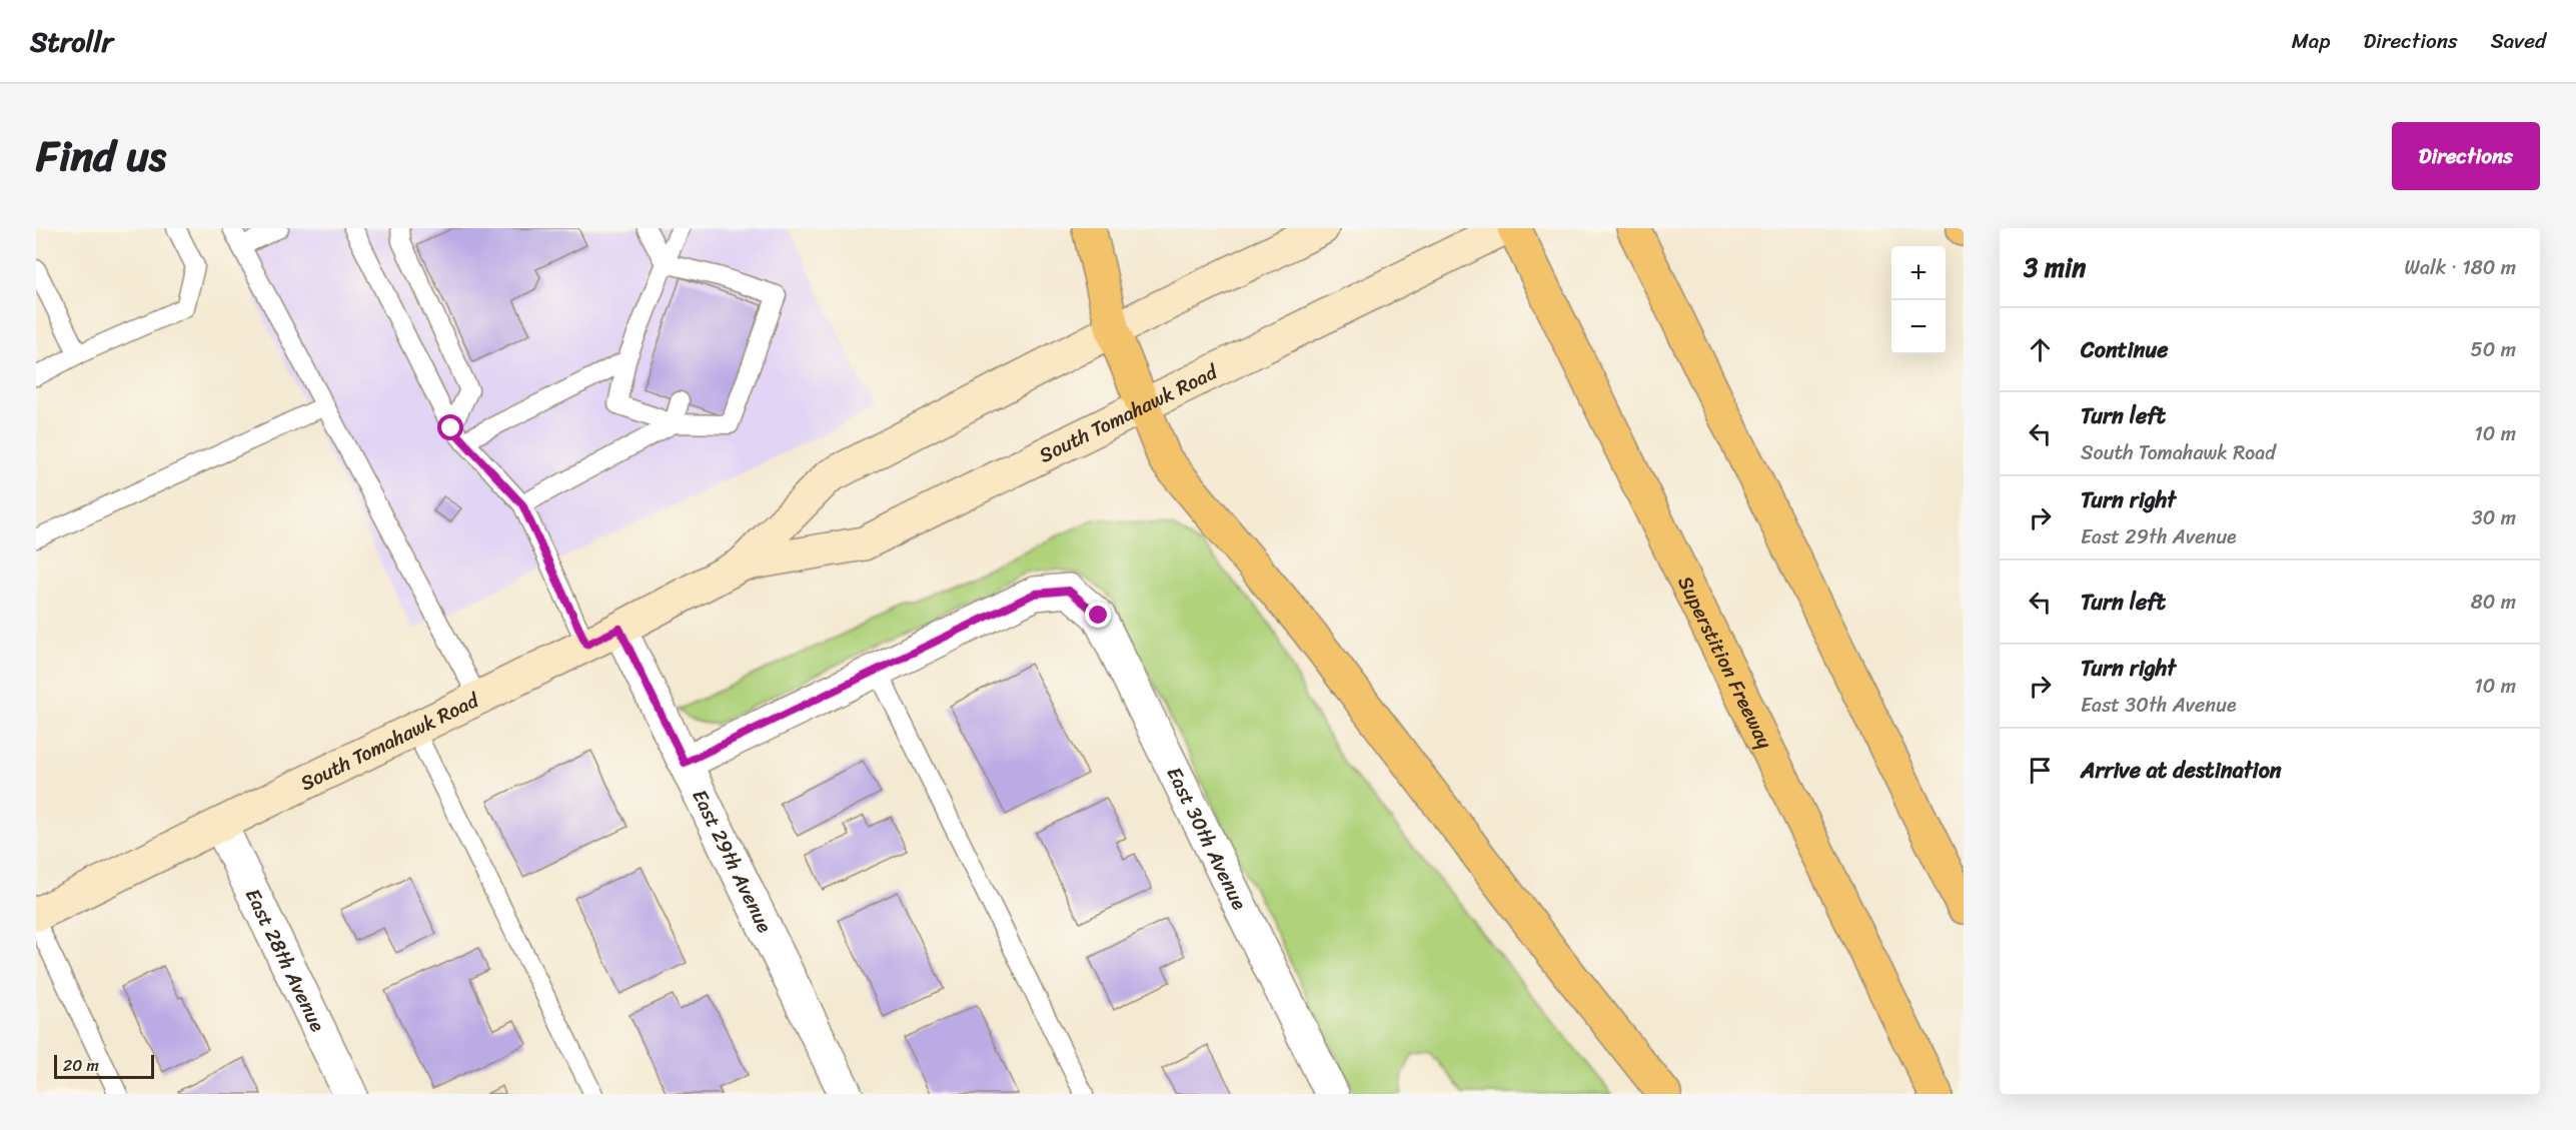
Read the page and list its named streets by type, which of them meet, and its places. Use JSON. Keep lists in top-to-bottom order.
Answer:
{
  "streets": {
    "highway": ["Superstition Freeway"],
    "main road": ["South Tomahawk Road"],
    "street": ["East 30th Avenue", "East 29th Avenue", "East 28th Avenue"]
  },
  "crossings": [
    ["South Tomahawk Road", "East 29th Avenue"],
    ["South Tomahawk Road", "East 28th Avenue"]
  ],
  "scale_bar": "20 m",
  "page": {
    "header": "Strollr",
    "nav": ["Map", "Directions", "Saved"],
    "title": "Find us",
    "buttons": "Directions",
    "heading": ["3 min", "Walk · 180 m"],
    "map_buttons": ["+", "−"],
    "list": [
      ["Continue", "50 m"],
      ["Turn left", "South Tomahawk Road", "10 m"],
      ["Turn right", "East 29th Avenue", "30 m"],
      ["Turn left", "80 m"],
      ["Turn right", "East 30th Avenue", "10 m"],
      "Arrive at destination"
    ],
    "scale": "20 m"
  }
}
